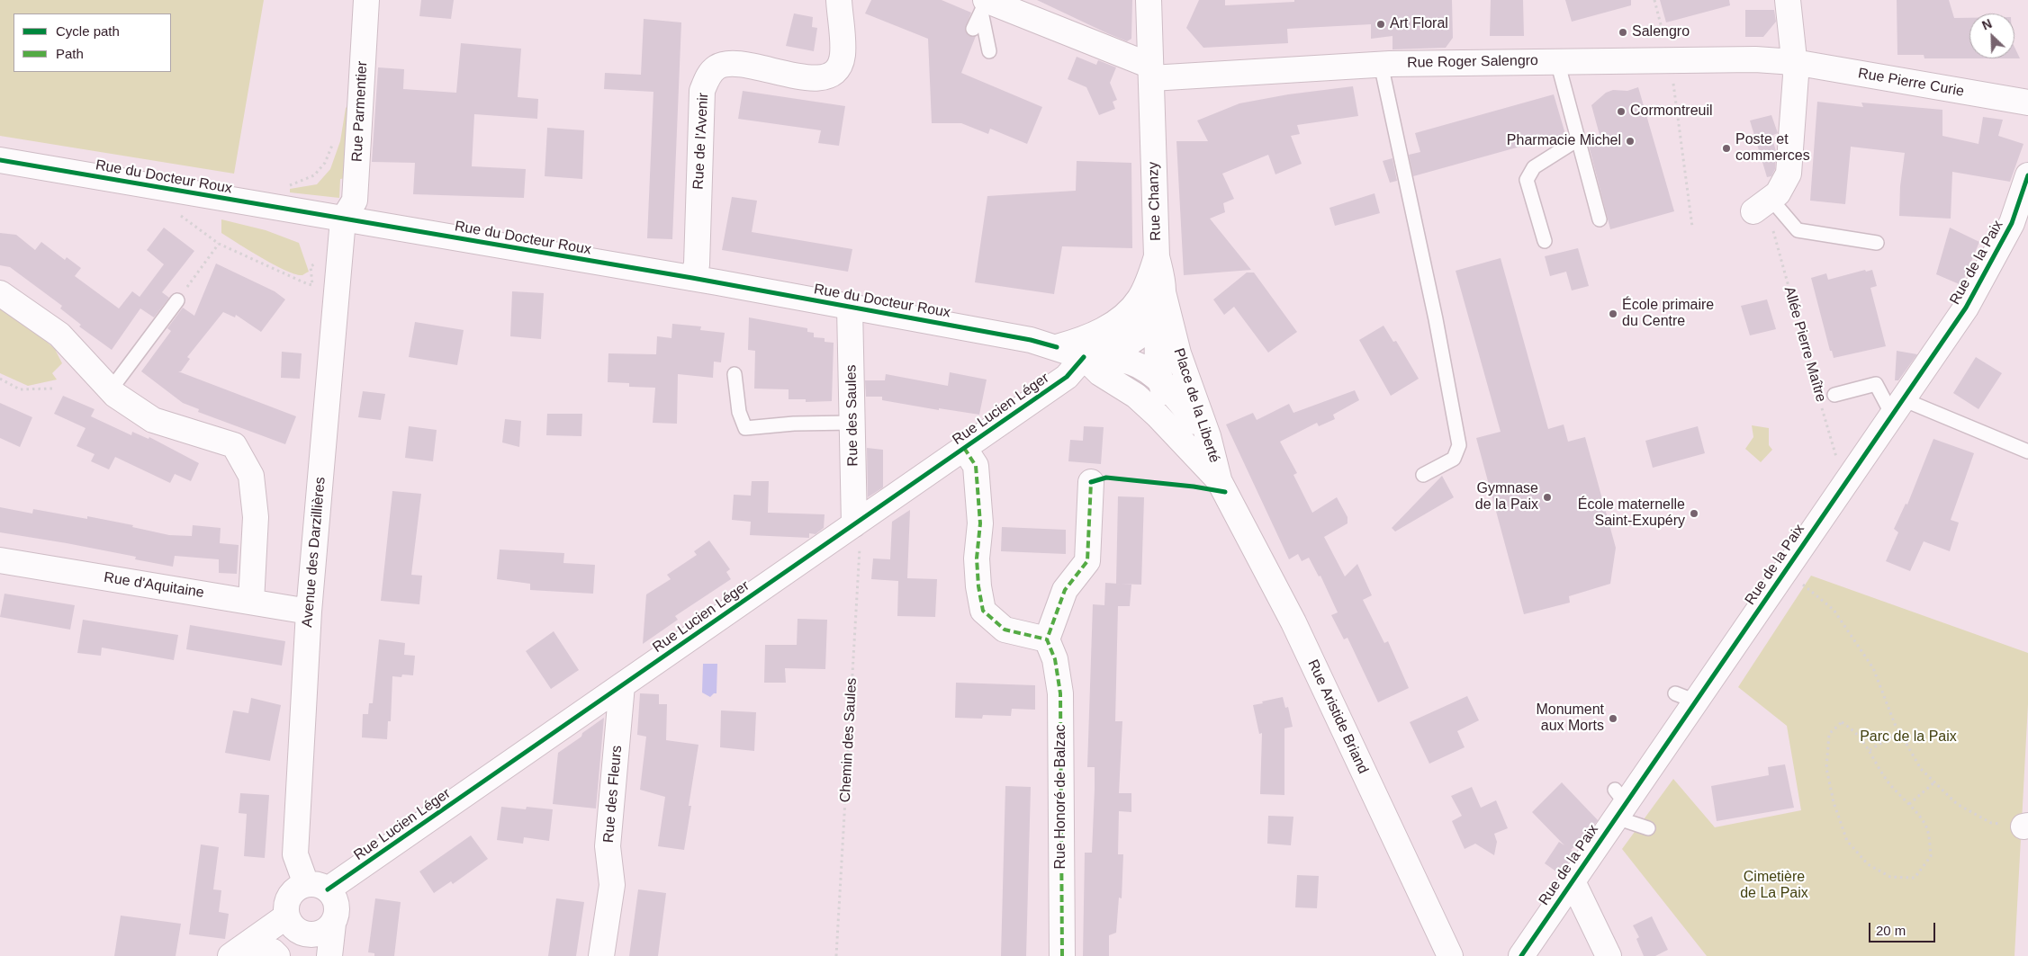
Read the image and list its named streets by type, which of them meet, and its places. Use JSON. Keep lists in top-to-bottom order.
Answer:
{
  "streets": {
    "street": [
      "Rue Roger Salengro",
      "Rue Pierre Curie",
      "Rue Parmentier",
      "Rue de l'Avenir",
      "Rue du Docteur Roux",
      "Rue Chanzy",
      "Rue de la Paix",
      "Place de la Liberté",
      "Rue Lucien Léger",
      "Rue des Saules",
      "Avenue des Darzillières",
      "Rue d'Aquitaine",
      "Rue Aristide Briand",
      "Rue des Fleurs",
      "Rue Honoré de Balzac"
    ],
    "path": ["Allée Pierre Maître", "Chemin des Saules"]
  },
  "crossings": [
    ["Rue Roger Salengro", "Rue Pierre Curie"],
    ["Rue Roger Salengro", "Rue Chanzy"],
    ["Rue Parmentier", "Rue du Docteur Roux"],
    ["Rue Parmentier", "Avenue des Darzillières"],
    ["Rue de l'Avenir", "Rue du Docteur Roux"],
    ["Rue du Docteur Roux", "Place de la Liberté"],
    ["Rue du Docteur Roux", "Rue des Saules"],
    ["Rue du Docteur Roux", "Avenue des Darzillières"],
    ["Rue Chanzy", "Place de la Liberté"],
    ["Rue de la Paix", "Allée Pierre Maître"],
    ["Place de la Liberté", "Rue Lucien Léger"],
    ["Place de la Liberté", "Rue Aristide Briand"],
    ["Rue Lucien Léger", "Rue des Saules"],
    ["Rue Lucien Léger", "Avenue des Darzillières"],
    ["Rue Lucien Léger", "Chemin des Saules"],
    ["Rue Lucien Léger", "Rue des Fleurs"],
    ["Rue des Saules", "Chemin des Saules"],
    ["Avenue des Darzillières", "Rue d'Aquitaine"]
  ],
  "parks": ["Parc de la Paix", "Cimetière de La Paix"],
  "places": [
    "Art Floral",
    "Salengro",
    "Cormontreuil",
    "Pharmacie Michel",
    "Poste et commerces",
    "École primaire du Centre",
    "Gymnase de la Paix",
    "École maternelle Saint-Exupéry",
    "Monument aux Morts"
  ],
  "legend": ["Cycle path", "Path"],
  "scale_bar": "20 m",
  "north": "top left"
}
